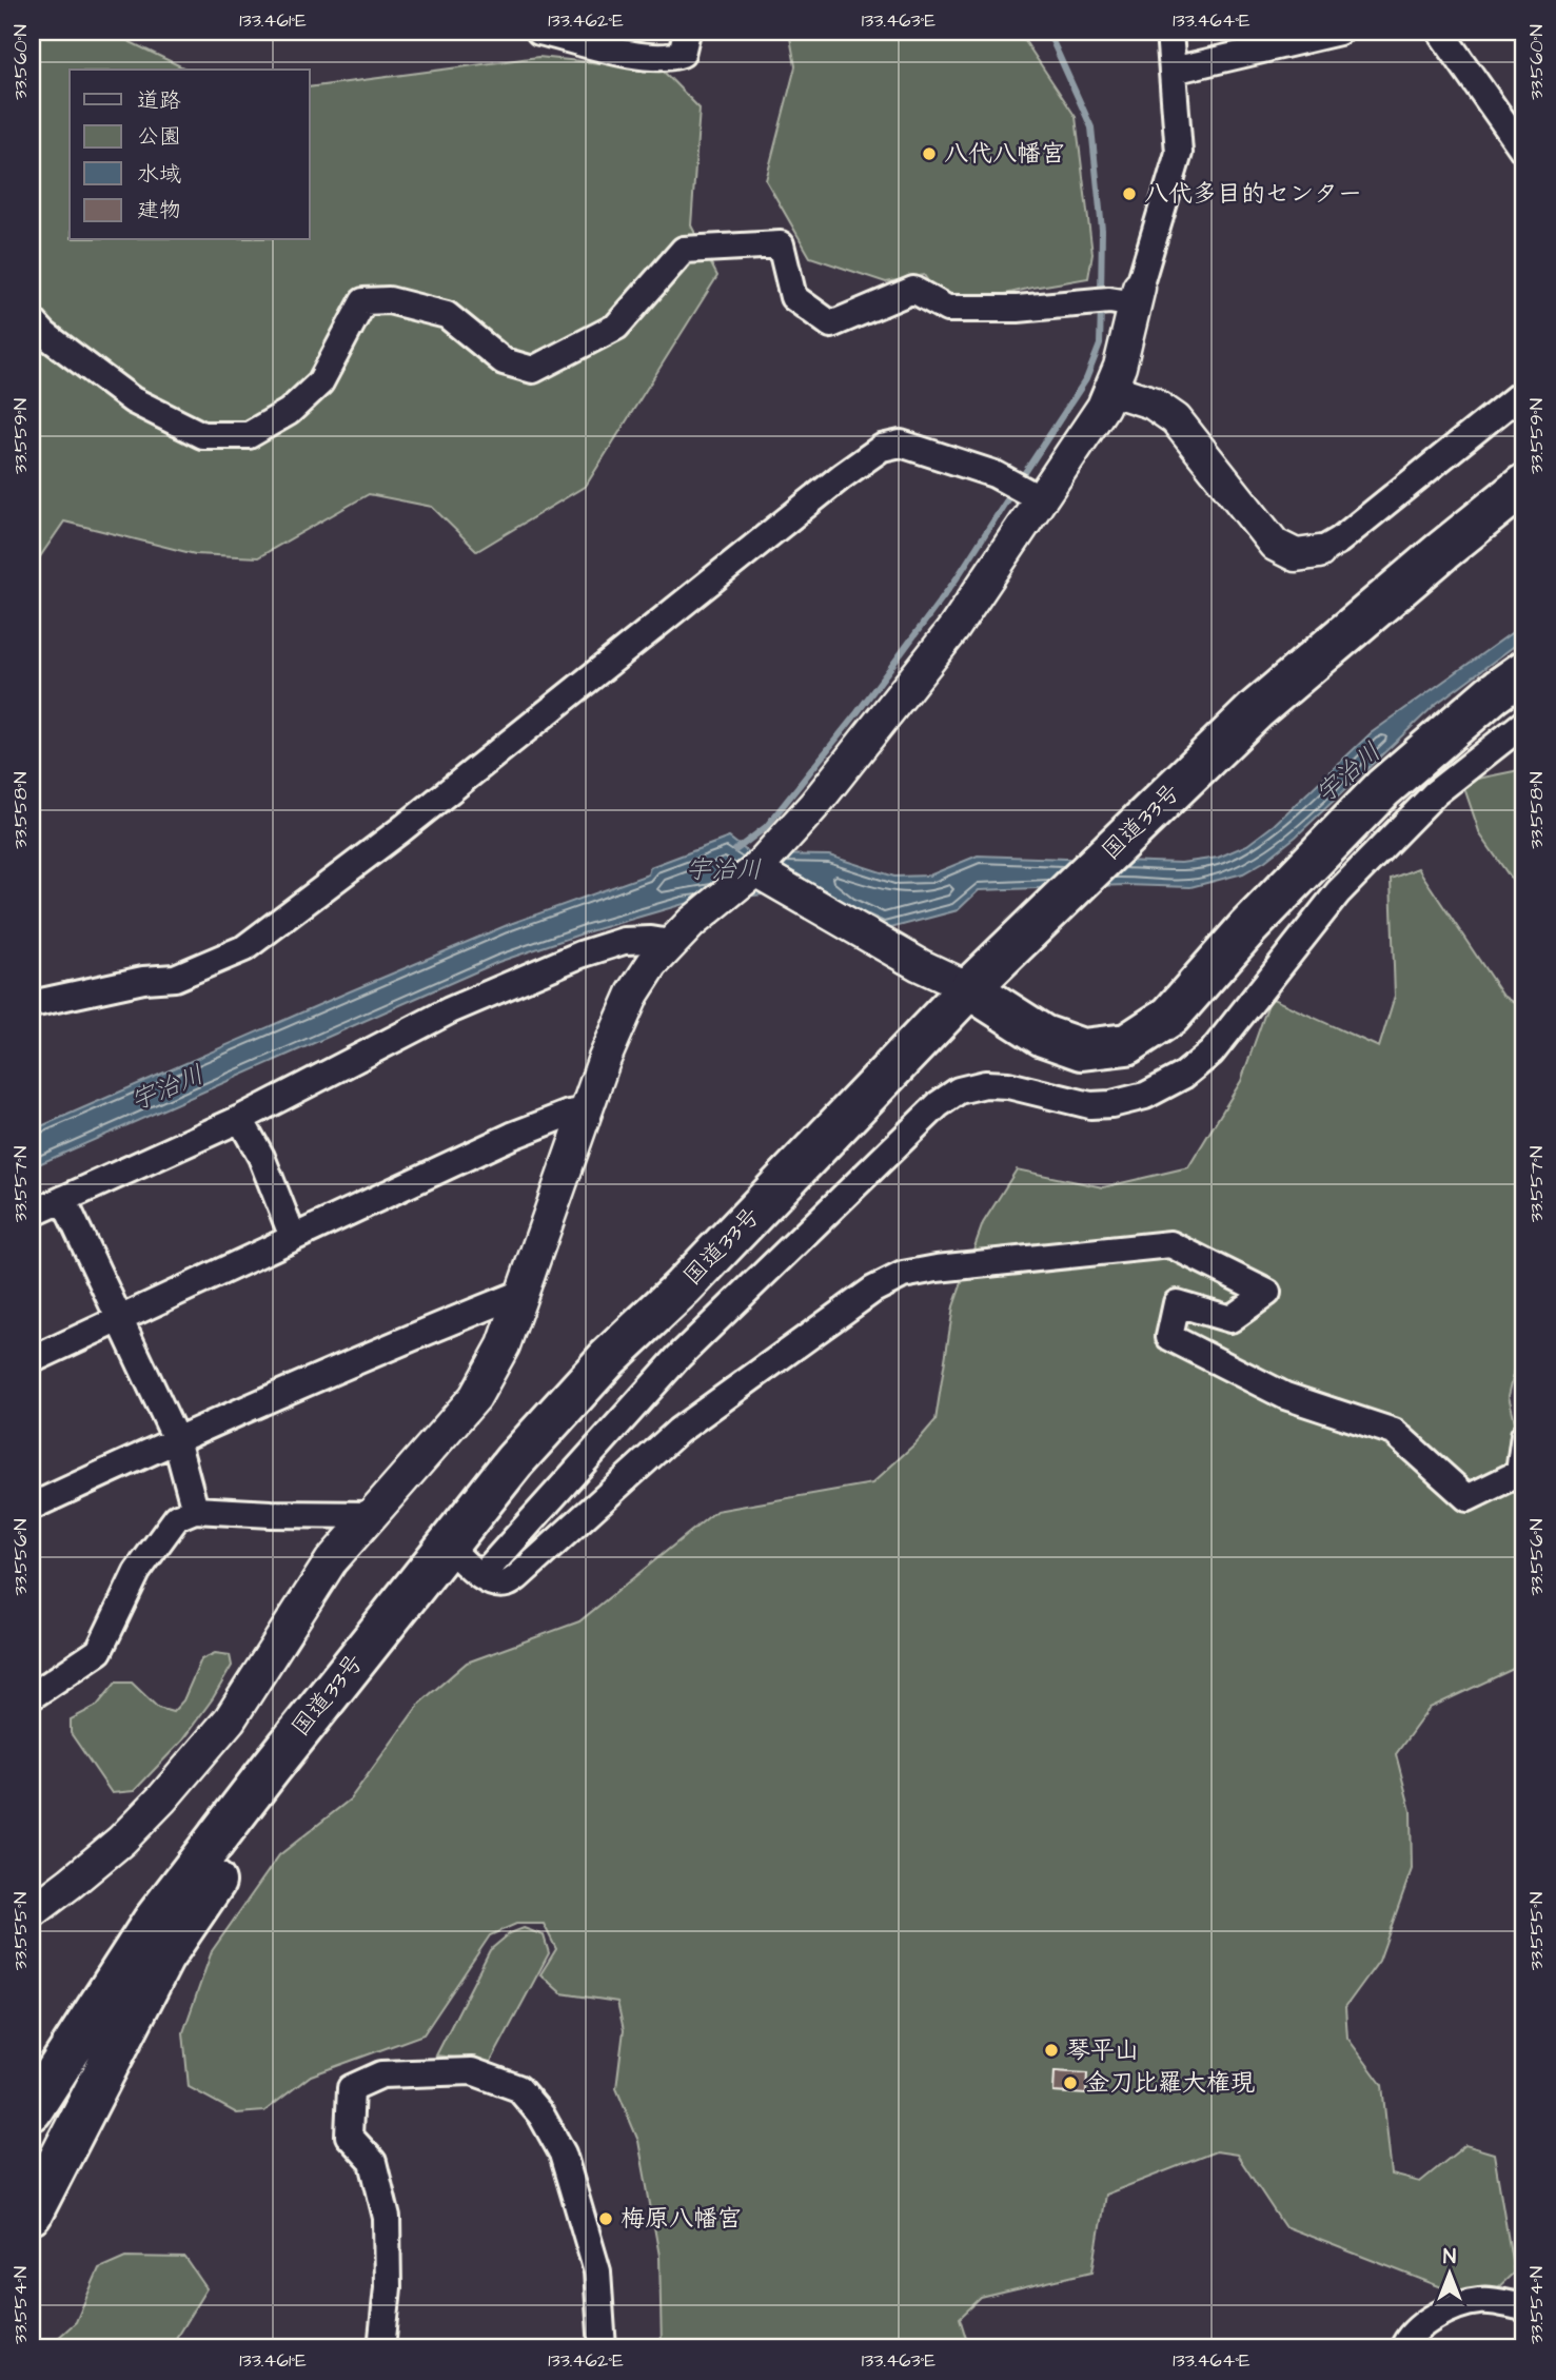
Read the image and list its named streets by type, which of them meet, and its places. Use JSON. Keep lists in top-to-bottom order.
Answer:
{
  "streets": {
    "highway": ["国道33号"]
  },
  "water": ["宇治川"],
  "places": [
    "八代八幡宮",
    "八代多目的センター",
    "琴平山",
    "金刀比羅大権現",
    "梅原八幡宮"
  ],
  "legend": [
    "道路",
    "公園",
    "水域",
    "建物"
  ],
  "north": "top",
  "coordinates": [
    "133.461°E",
    "133.462°E",
    "133.463°E",
    "133.464°E",
    "33.560°N",
    "33.559°N",
    "33.558°N",
    "33.557°N",
    "33.556°N",
    "33.555°N",
    "33.554°N"
  ]
}
